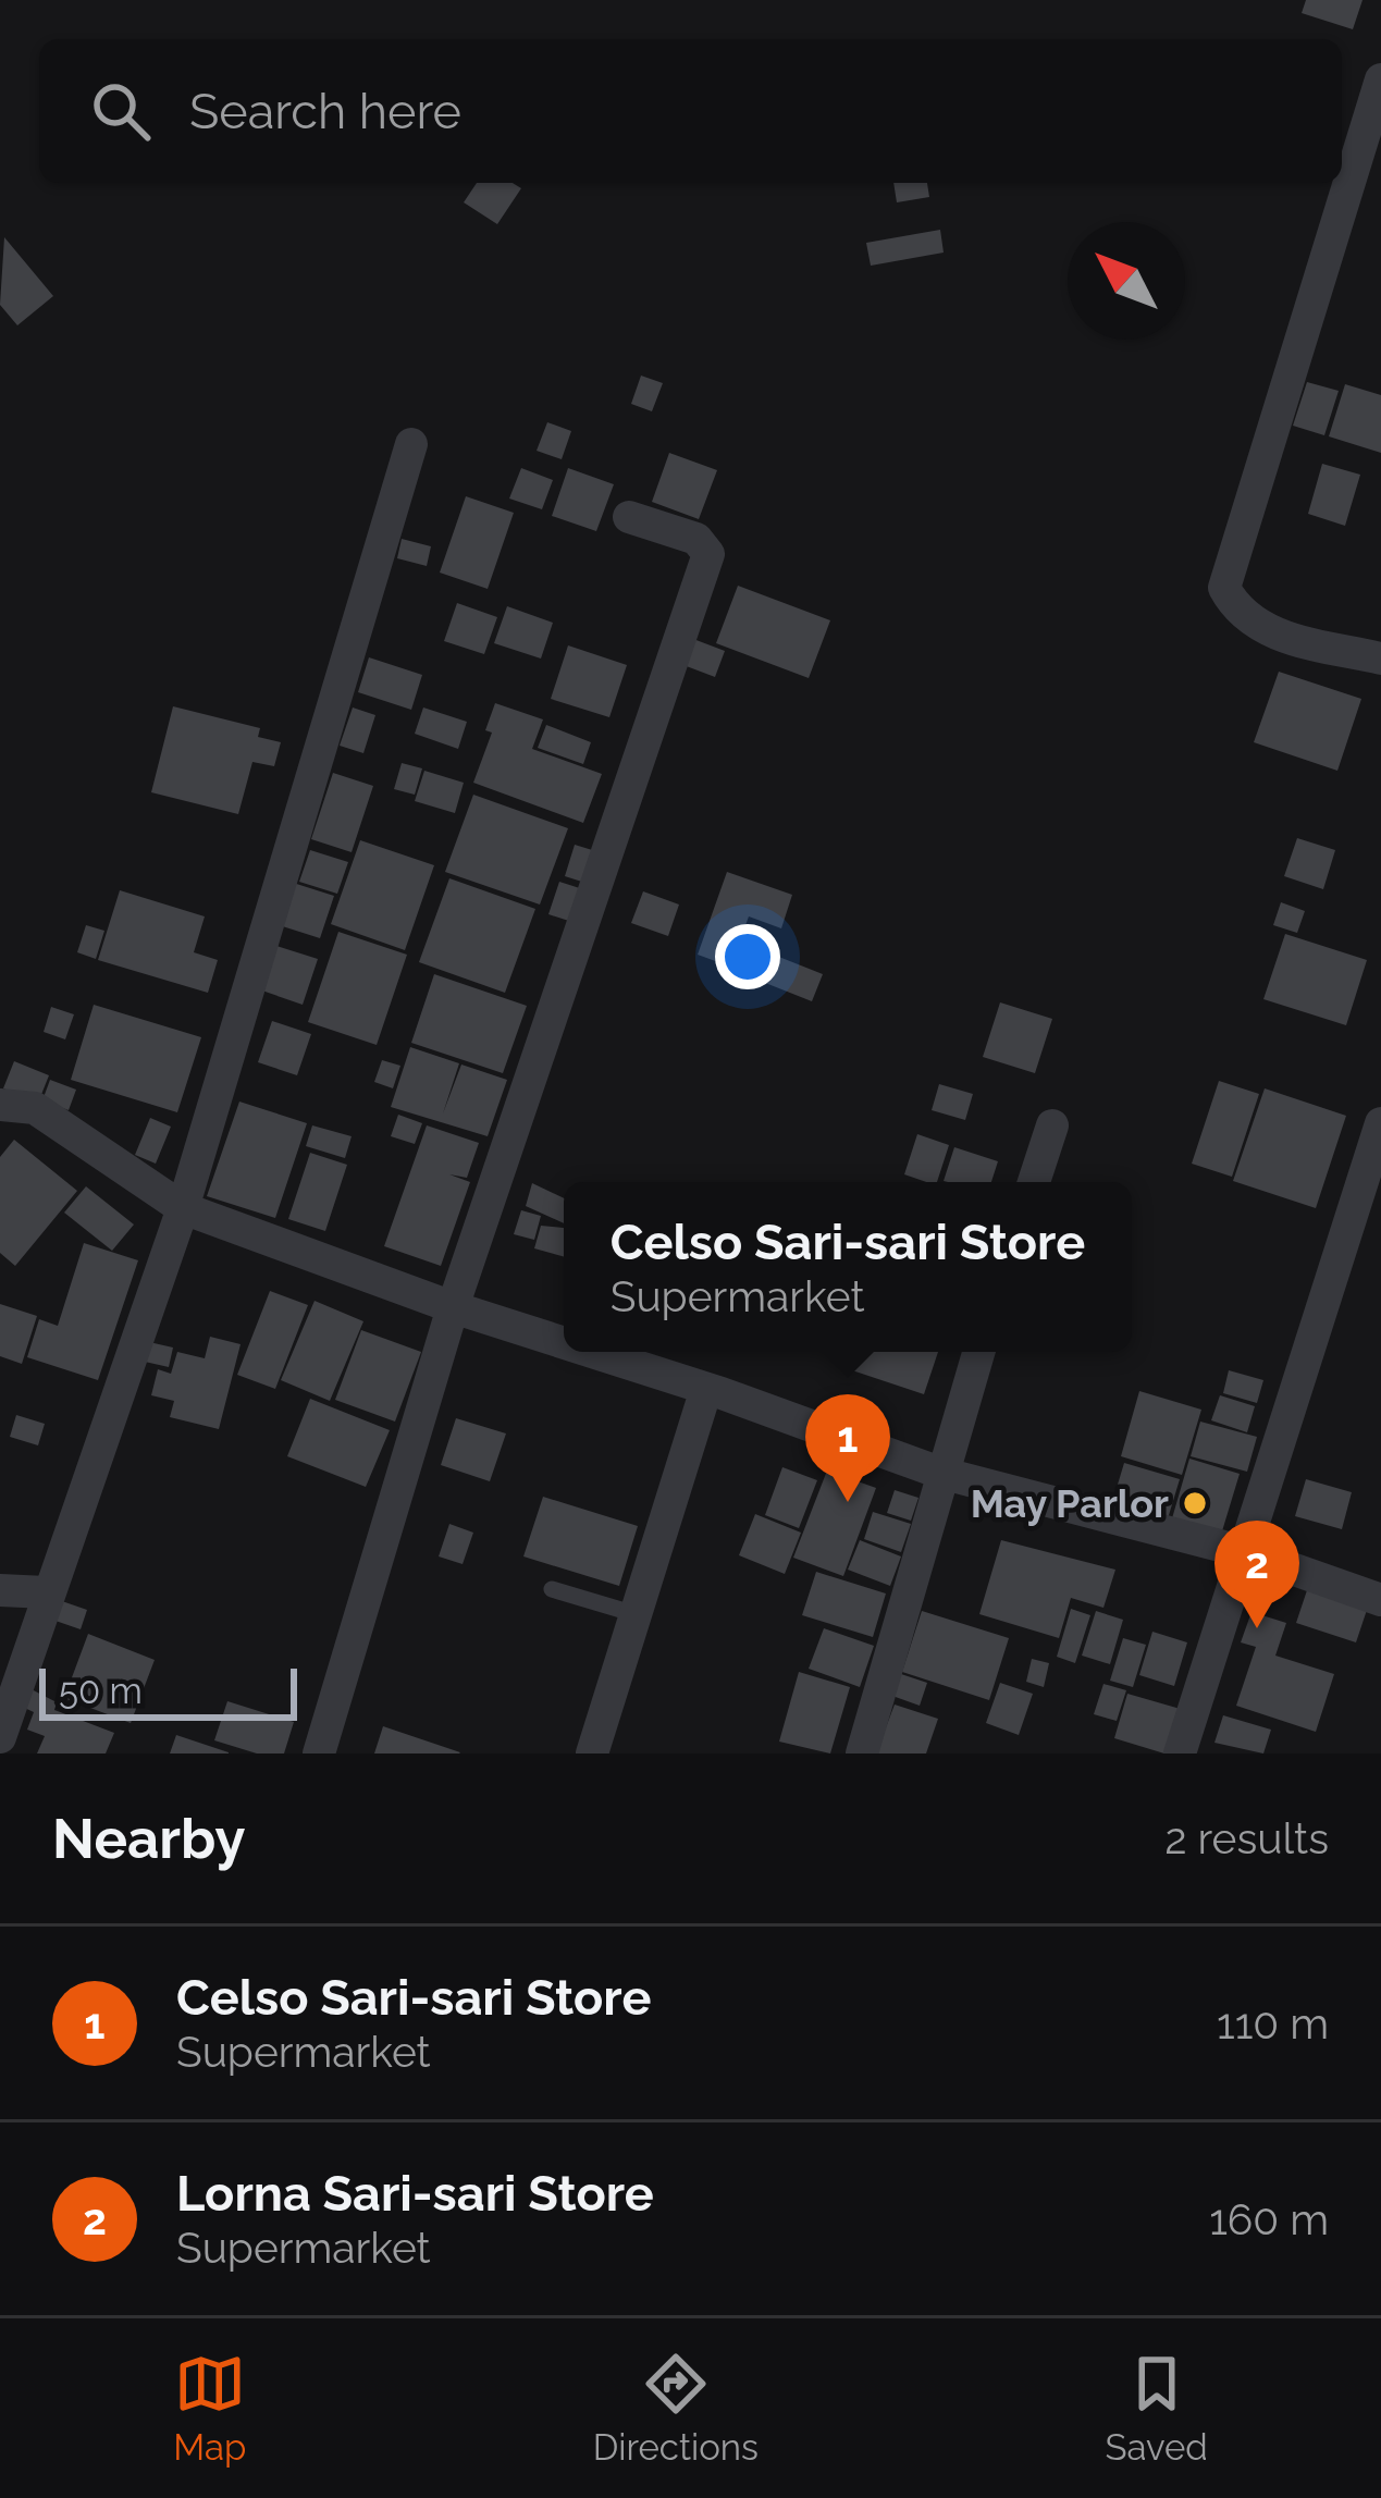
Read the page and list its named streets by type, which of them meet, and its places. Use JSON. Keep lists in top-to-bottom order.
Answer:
{
  "places": ["May Parlor"],
  "scale_bar": "50 m",
  "north": "top left",
  "page": {
    "search": "Search here",
    "popup": ["Celso Sari-sari Store", "Supermarket"],
    "pins": ["1", "2"],
    "scale": "50 m",
    "heading": ["Nearby", "2 results"],
    "list": [
      {
        "mark": "1",
        "name": "Celso Sari-sari Store",
        "note": "Supermarket",
        "value": "110 m"
      },
      {
        "mark": "2",
        "name": "Lorna Sari-sari Store",
        "note": "Supermarket",
        "value": "160 m"
      }
    ],
    "nav": ["Map", "Directions", "Saved"]
  }
}
